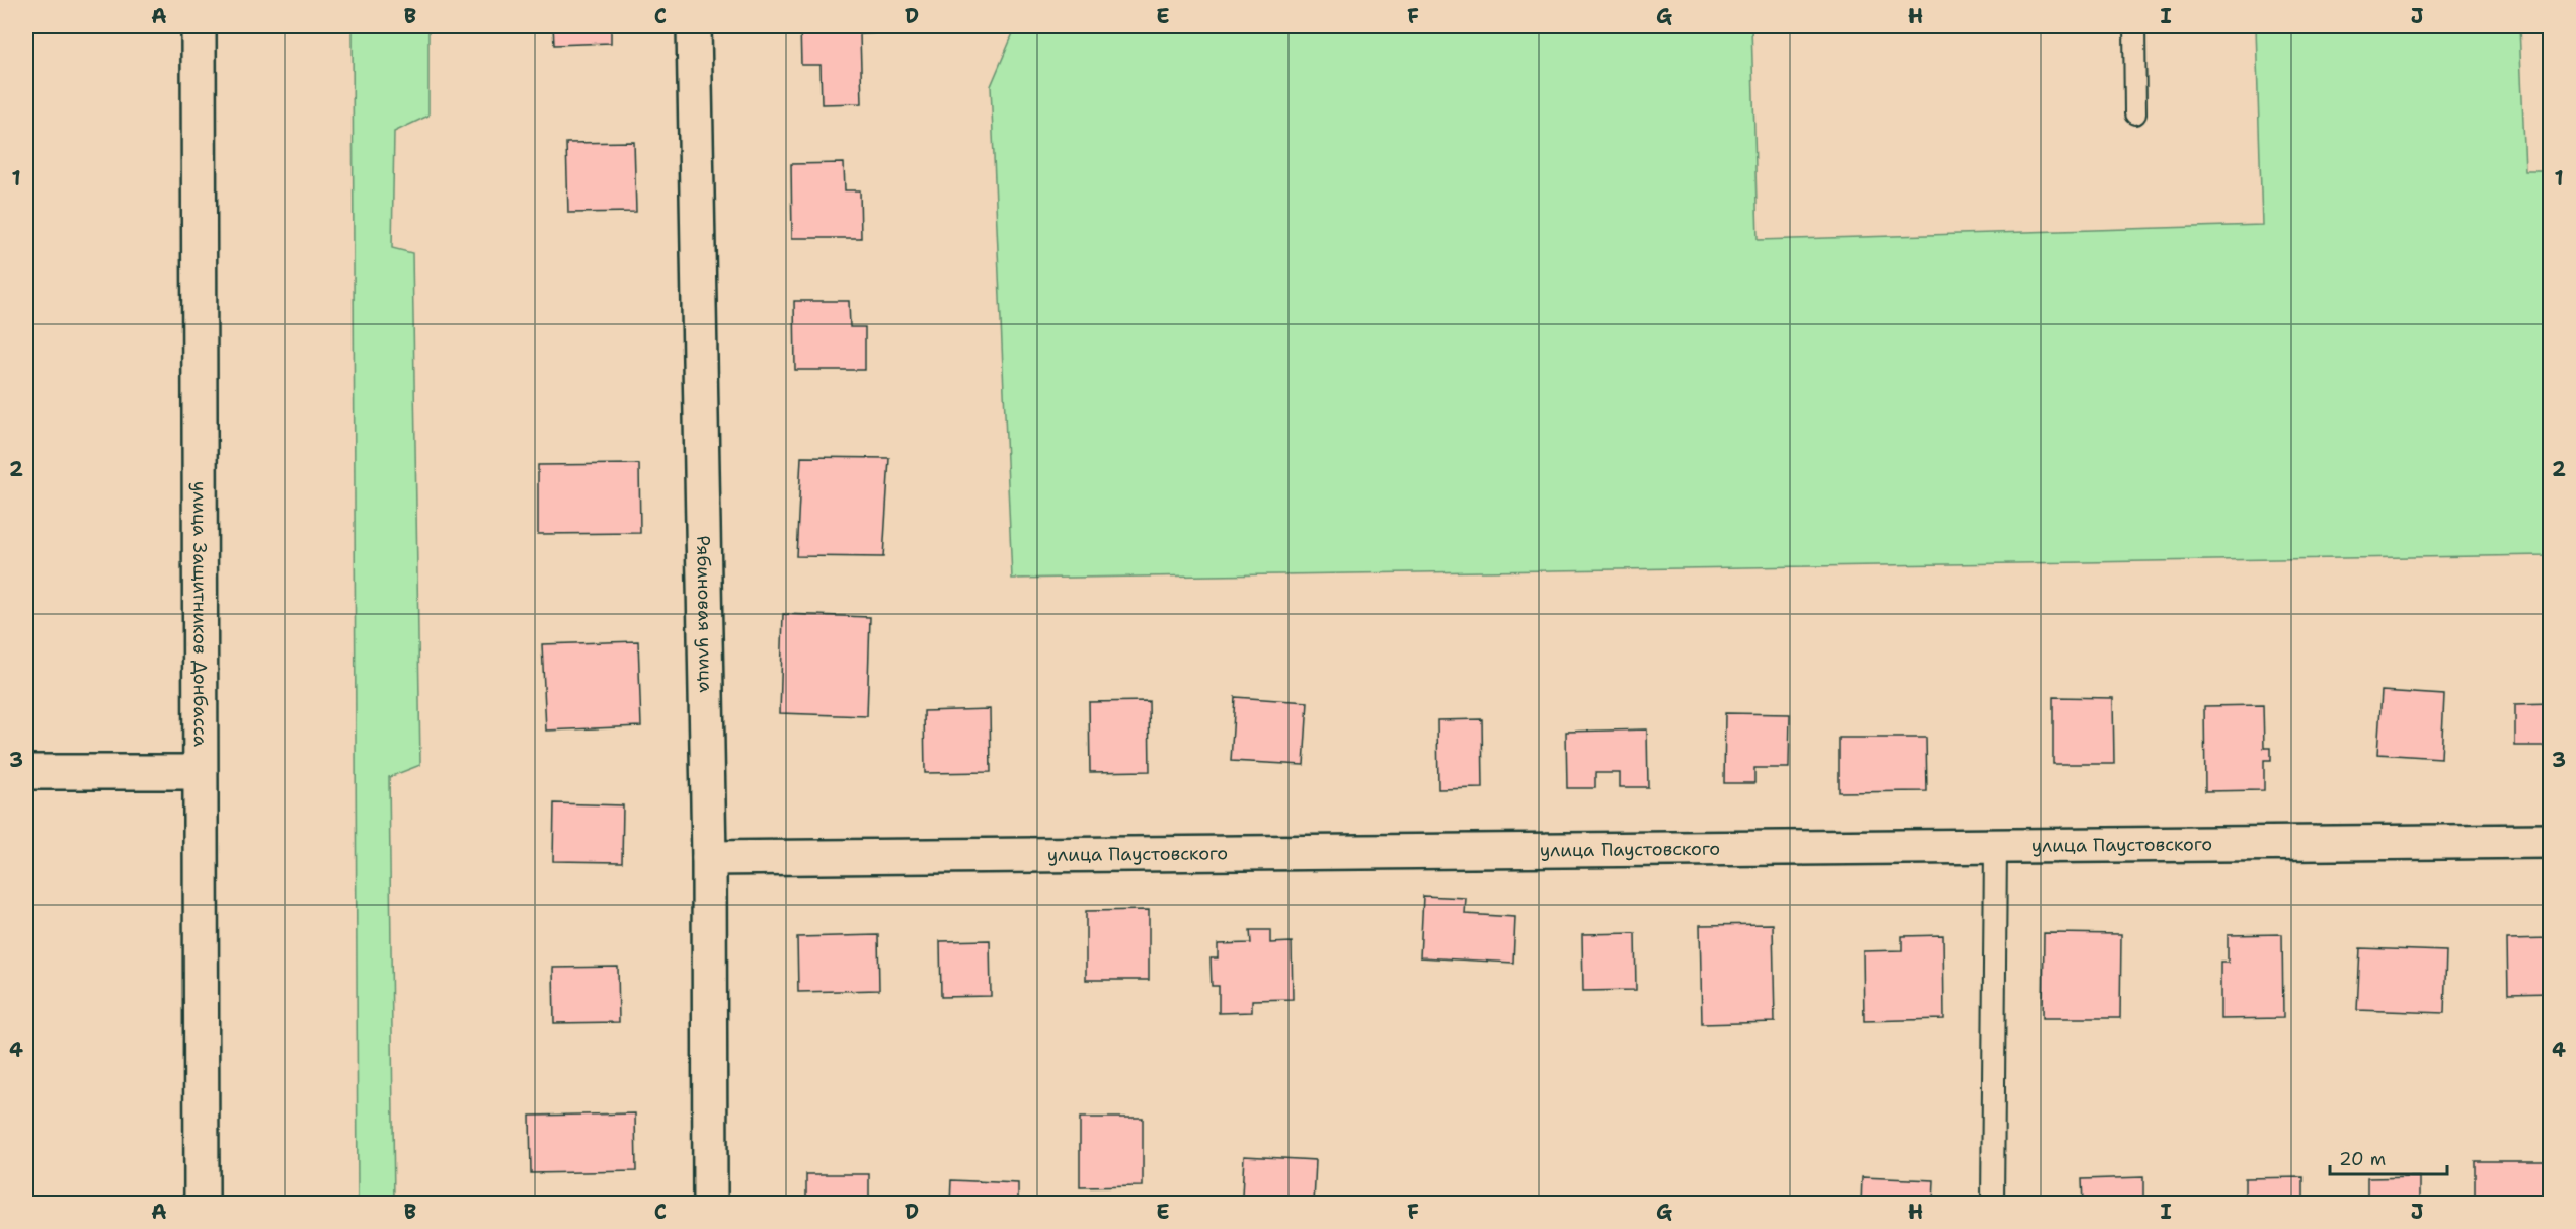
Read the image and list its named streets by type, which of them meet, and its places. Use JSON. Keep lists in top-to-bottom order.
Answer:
{
  "streets": {
    "street": ["Рябиновая улица", "улица Защитников Донбасса", "улица Паустовского"]
  },
  "crossings": [
    ["Рябиновая улица", "улица Паустовского"]
  ],
  "scale_bar": "20 m",
  "grid": {
    "columns": [
      "A",
      "B",
      "C",
      "D",
      "E",
      "F",
      "G",
      "H",
      "I",
      "J"
    ],
    "rows": [
      "1",
      "2",
      "3",
      "4"
    ]
  }
}
